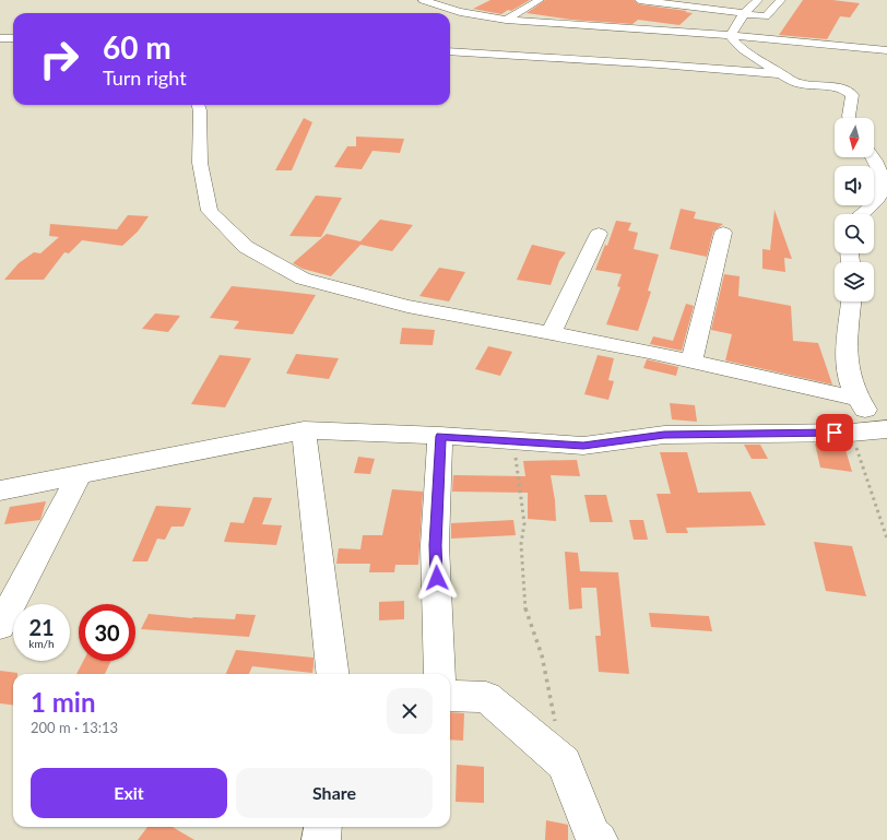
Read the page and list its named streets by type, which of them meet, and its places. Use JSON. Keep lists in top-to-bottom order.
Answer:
{
  "north": "bottom",
  "page": {
    "turn": ["60 m", "Turn right"],
    "speed": "21 km/h",
    "limit": "30",
    "heading": ["1 min", "200 m · 13:13"],
    "buttons": ["Exit", "Share"]
  }
}
